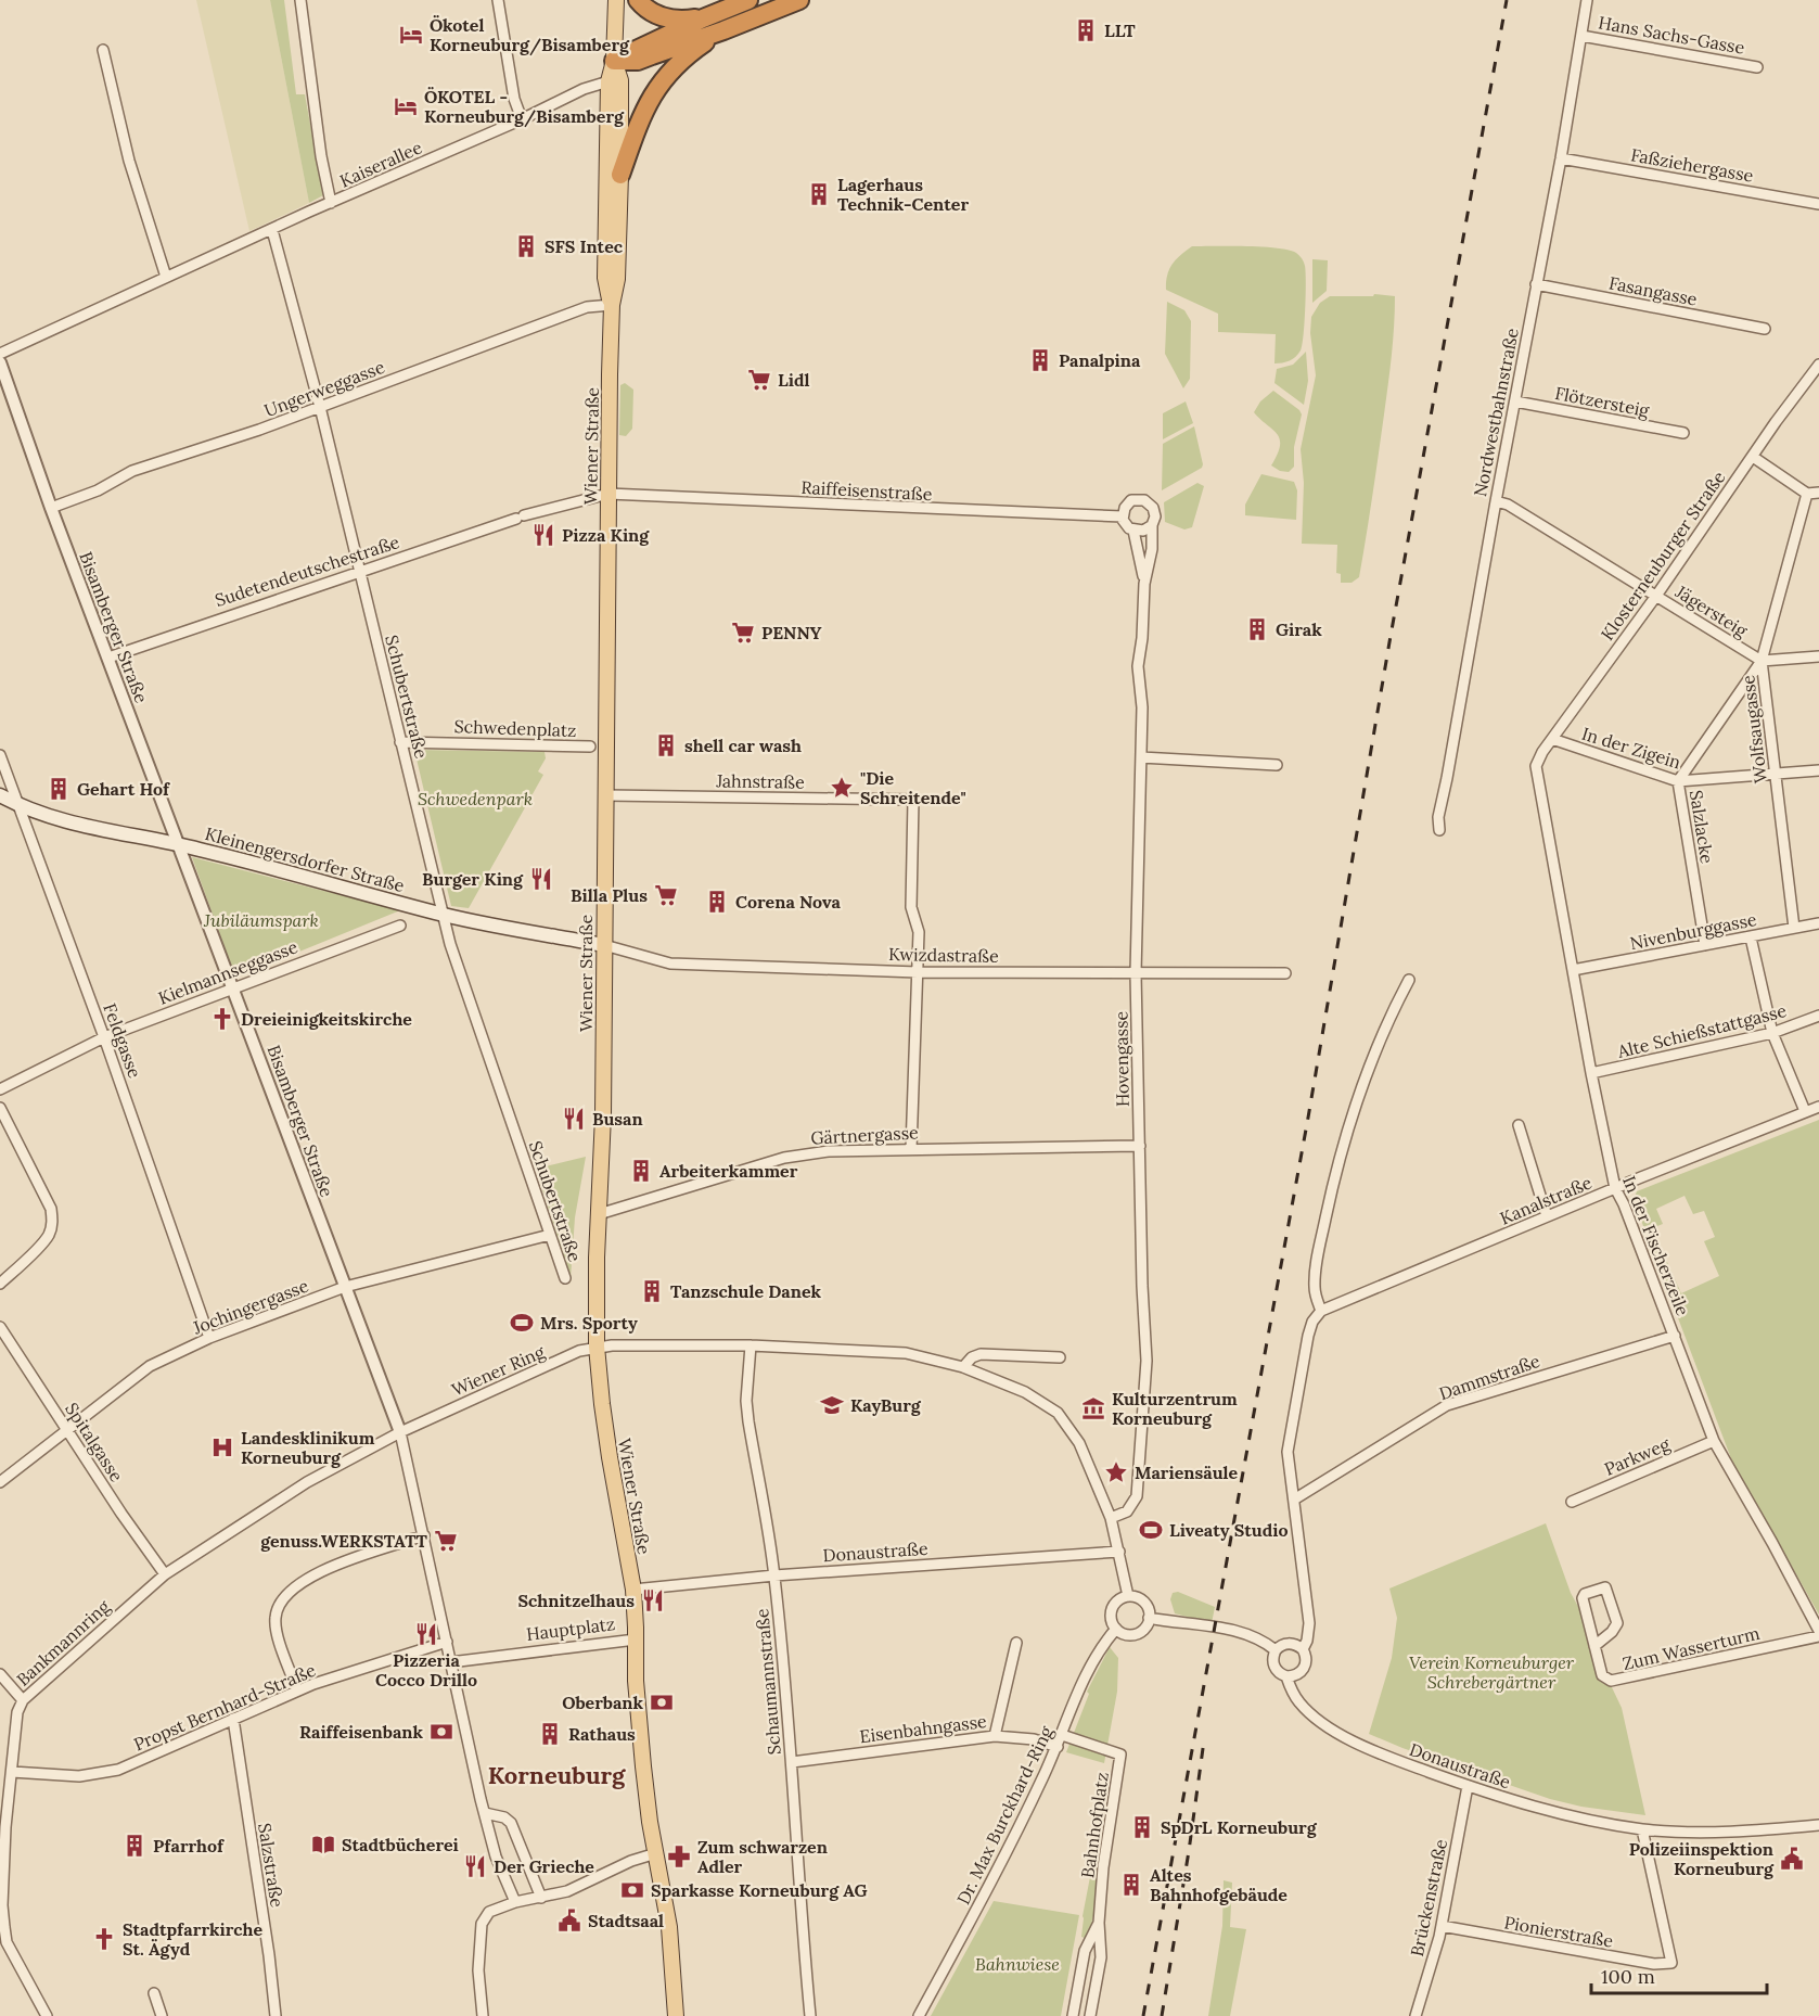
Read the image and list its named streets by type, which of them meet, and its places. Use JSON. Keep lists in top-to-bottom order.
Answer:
{
  "streets": {
    "main road": ["Wiener Straße", "Kleinengersdorfer Straße", "Hauptplatz"],
    "street": [
      "Hans Sachs-Gasse",
      "Kaiserallee",
      "Faßziehergasse",
      "Fasangasse",
      "Ungerweggasse",
      "Flötzersteig",
      "Nordwestbahnstraße",
      "Raiffeisenstraße",
      "Klosterneuburger Straße",
      "Sudetendeutschestraße",
      "Jägersteig",
      "Bisamberger Straße",
      "Schubertstraße",
      "Schwedenplatz",
      "Wolfsaugasse",
      "In der Zigein",
      "Jahnstraße",
      "Salzlacke",
      "Nivenburggasse",
      "Kwizdastraße",
      "Kielmannseggasse",
      "Alte Schießstattgasse",
      "Feldgasse",
      "Hovengasse",
      "Gärtnergasse",
      "Kanalstraße",
      "In der Fischerzeile",
      "Jochingergasse",
      "Wiener Ring",
      "Dammstraße",
      "Spitalgasse",
      "Parkweg",
      "Donaustraße",
      "Bankmannring",
      "Zum Wasserturm",
      "Schaumannstraße",
      "Propst Bernhard-Straße",
      "Eisenbahngasse",
      "Dr. Max Burckhard-Ring",
      "Bahnhofplatz",
      "Salzstraße",
      "Brückenstraße",
      "Pionierstraße"
    ]
  },
  "crossings": [
    ["Hans Sachs-Gasse", "Nordwestbahnstraße"],
    ["Kaiserallee", "Wiener Straße"],
    ["Kaiserallee", "Schubertstraße"],
    ["Faßziehergasse", "Nordwestbahnstraße"],
    ["Fasangasse", "Nordwestbahnstraße"],
    ["Ungerweggasse", "Wiener Straße"],
    ["Ungerweggasse", "Bisamberger Straße"],
    ["Ungerweggasse", "Schubertstraße"],
    ["Flötzersteig", "Nordwestbahnstraße"],
    ["Nordwestbahnstraße", "Jägersteig"],
    ["Wiener Straße", "Raiffeisenstraße"],
    ["Wiener Straße", "Sudetendeutschestraße"],
    ["Wiener Straße", "Jahnstraße"],
    ["Wiener Straße", "Kleinengersdorfer Straße"],
    ["Wiener Straße", "Kwizdastraße"],
    ["Wiener Straße", "Gärtnergasse"],
    ["Wiener Straße", "Wiener Ring"],
    ["Wiener Straße", "Donaustraße"],
    ["Wiener Straße", "Hauptplatz"],
    ["Raiffeisenstraße", "Sudetendeutschestraße"],
    ["Raiffeisenstraße", "Hovengasse"],
    ["Klosterneuburger Straße", "Jägersteig"],
    ["Klosterneuburger Straße", "In der Zigein"],
    ["Klosterneuburger Straße", "In der Fischerzeile"],
    ["Sudetendeutschestraße", "Bisamberger Straße"],
    ["Sudetendeutschestraße", "Schubertstraße"],
    ["Jägersteig", "Wolfsaugasse"],
    ["Jägersteig", "Salzlacke"],
    ["Bisamberger Straße", "Kleinengersdorfer Straße"],
    ["Bisamberger Straße", "Kielmannseggasse"],
    ["Bisamberger Straße", "Jochingergasse"],
    ["Bisamberger Straße", "Wiener Ring"],
    ["Bisamberger Straße", "Propst Bernhard-Straße"],
    ["Schubertstraße", "Schwedenplatz"],
    ["Schubertstraße", "Kleinengersdorfer Straße"],
    ["Schubertstraße", "Jochingergasse"],
    ["Wolfsaugasse", "In der Zigein"],
    ["Wolfsaugasse", "Salzlacke"],
    ["Wolfsaugasse", "Nivenburggasse"],
    ["In der Zigein", "Salzlacke"],
    ["Jahnstraße", "Kwizdastraße"],
    ["Salzlacke", "Nivenburggasse"],
    ["Kleinengersdorfer Straße", "Kwizdastraße"],
    ["Kleinengersdorfer Straße", "Feldgasse"],
    ["Nivenburggasse", "In der Fischerzeile"],
    ["Kwizdastraße", "Hovengasse"],
    ["Kielmannseggasse", "Feldgasse"],
    ["Alte Schießstattgasse", "In der Fischerzeile"],
    ["Feldgasse", "Jochingergasse"],
    ["Hovengasse", "Gärtnergasse"],
    ["Kanalstraße", "In der Fischerzeile"],
    ["In der Fischerzeile", "Dammstraße"],
    ["In der Fischerzeile", "Parkweg"],
    ["In der Fischerzeile", "Zum Wasserturm"],
    ["Jochingergasse", "Spitalgasse"],
    ["Wiener Ring", "Spitalgasse"],
    ["Wiener Ring", "Bankmannring"],
    ["Wiener Ring", "Schaumannstraße"],
    ["Spitalgasse", "Bankmannring"],
    ["Donaustraße", "Schaumannstraße"],
    ["Donaustraße", "Brückenstraße"],
    ["Donaustraße", "Pionierstraße"],
    ["Bankmannring", "Propst Bernhard-Straße"],
    ["Schaumannstraße", "Eisenbahngasse"],
    ["Propst Bernhard-Straße", "Salzstraße"],
    ["Eisenbahngasse", "Dr. Max Burckhard-Ring"],
    ["Dr. Max Burckhard-Ring", "Bahnhofplatz"],
    ["Brückenstraße", "Pionierstraße"]
  ],
  "districts": ["Korneuburg"],
  "parks": [
    "Schwedenpark",
    "Jubiläumspark",
    "Verein Korneuburger Schrebergärtner",
    "Bahnwiese"
  ],
  "places": {
    "building": [
      "LLT",
      "Lagerhaus Technik-Center",
      "SFS Intec",
      "Panalpina",
      "Girak",
      "shell car wash",
      "Gehart Hof",
      "Corena Nova",
      "Arbeiterkammer",
      "Tanzschule Danek",
      "Rathaus",
      "SpDrL Korneuburg",
      "Pfarrhof",
      "Altes Bahnhofgebäude"
    ],
    "hotel": ["Ökotel Korneuburg/Bisamberg", "ÖKOTEL - Korneuburg/Bisamberg"],
    "supermarket": [
      "Lidl",
      "PENNY",
      "Billa Plus",
      "genuss.WERKSTATT"
    ],
    "restaurant": [
      "Pizza King",
      "Burger King",
      "Busan",
      "Schnitzelhaus",
      "Pizzeria Cocco Drillo",
      "Der Grieche"
    ],
    "place": ["\"Die Schreitende\"", "Mariensäule"],
    "church": ["Dreieinigkeitskirche", "Stadtpfarrkirche St. Ägyd"],
    "sports": ["Mrs. Sporty", "Liveaty Studio"],
    "school or university": ["KayBurg"],
    "museum": ["Kulturzentrum Korneuburg"],
    "hospital": ["Landesklinikum Korneuburg"],
    "bank": ["Oberbank", "Raiffeisenbank", "Sparkasse Korneuburg AG"],
    "library": ["Stadtbücherei"],
    "pharmacy": ["Zum schwarzen Adler"],
    "public building": ["Polizeiinspektion Korneuburg", "Stadtsaal"]
  },
  "scale_bar": "100 m"
}
